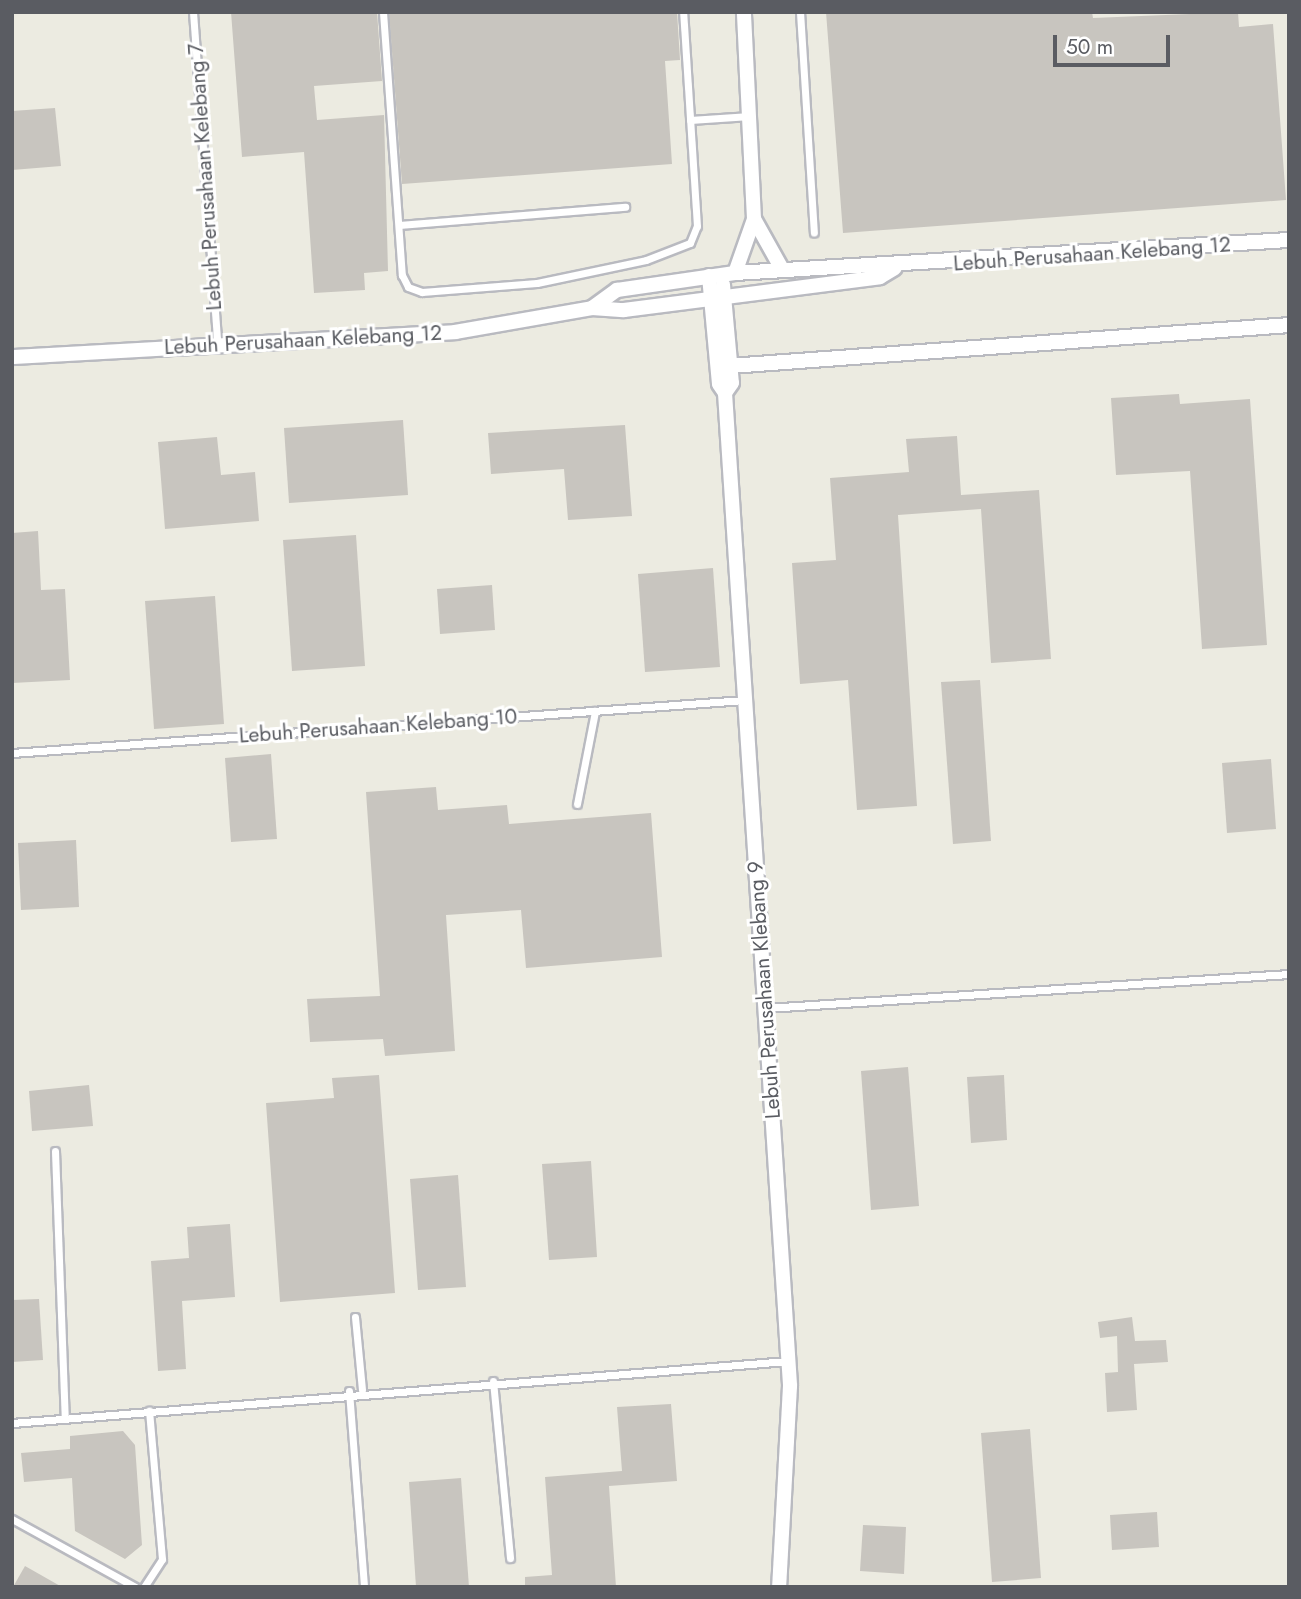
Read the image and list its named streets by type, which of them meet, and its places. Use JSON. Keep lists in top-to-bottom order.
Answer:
{
  "streets": {
    "street": ["Lebuh Perusahaan Kelebang 12", "Lebuh Perusahaan Klebang 9"],
    "lane": ["Lebuh Perusahaan Kelebang 7", "Lebuh Perusahaan Kelebang 10"]
  },
  "crossings": [
    ["Lebuh Perusahaan Kelebang 7", "Lebuh Perusahaan Kelebang 12"],
    ["Lebuh Perusahaan Kelebang 12", "Lebuh Perusahaan Klebang 9"],
    ["Lebuh Perusahaan Kelebang 10", "Lebuh Perusahaan Klebang 9"]
  ],
  "scale_bar": "50 m"
}
